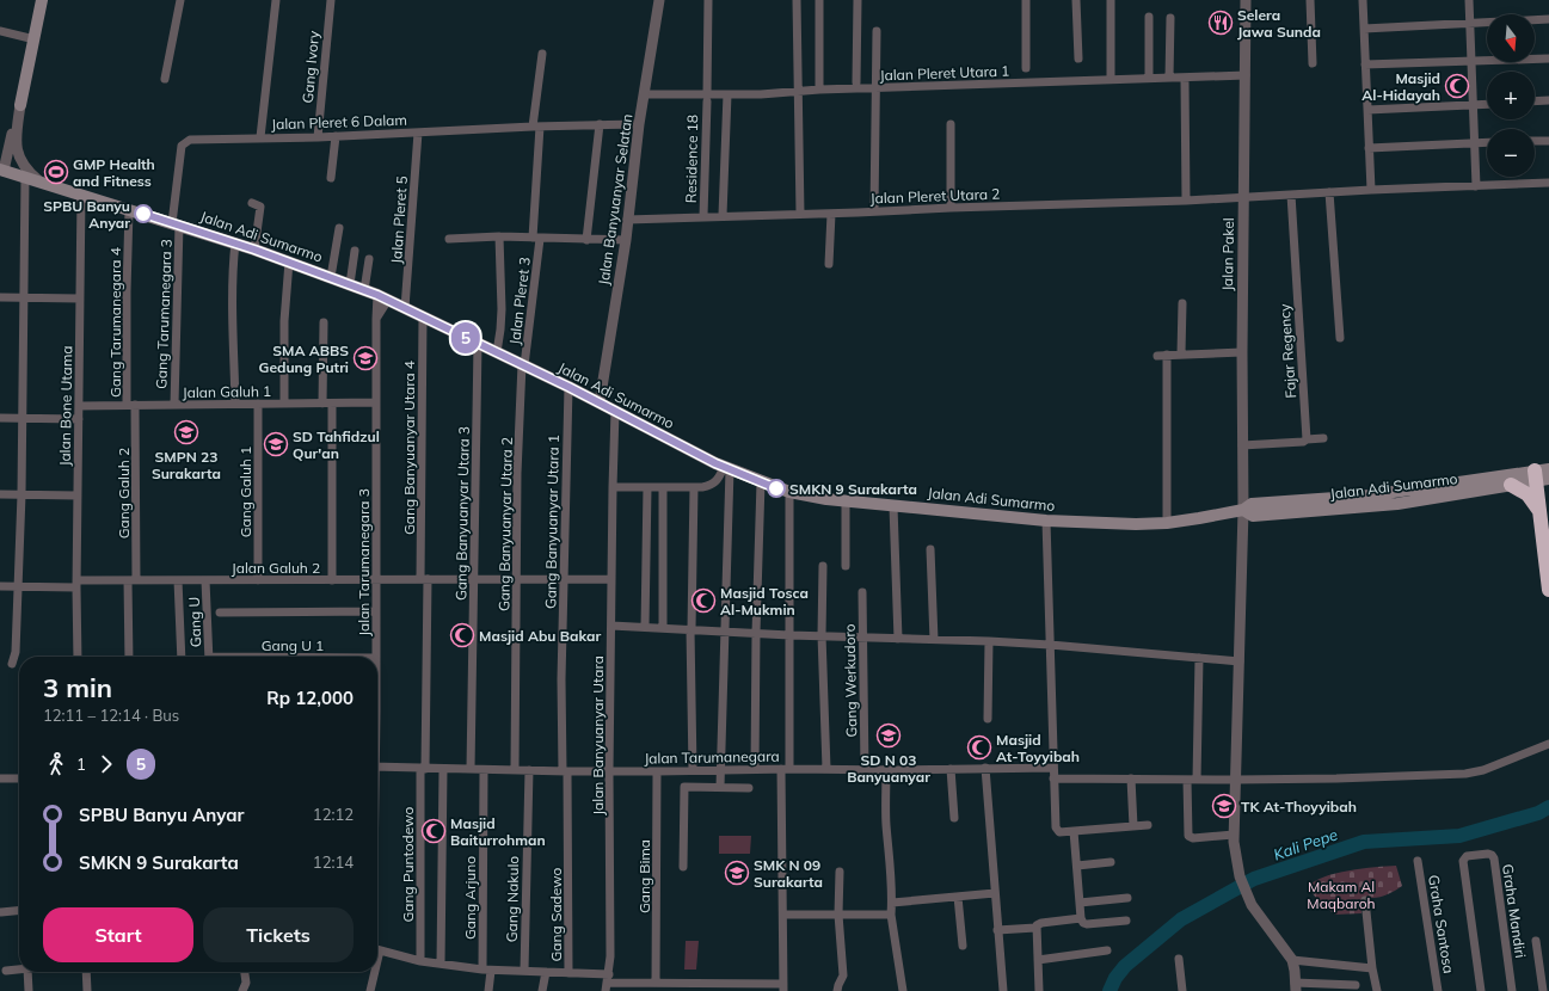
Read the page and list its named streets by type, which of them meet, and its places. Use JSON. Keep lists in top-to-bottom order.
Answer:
{
  "streets": {
    "main road": ["Jalan Adi Sumarmo"],
    "street": [
      "Gang Ivory",
      "Jalan Pleret Utara 1",
      "Jalan Pleret 6 Dalam",
      "Residence 18",
      "Jalan Pleret Utara 2",
      "Jalan Banyuanyar Selatan",
      "Jalan Pleret 5",
      "Jalan Pakel",
      "Jalan Pleret 3",
      "Gang Tarumanegara 3",
      "Gang Tarumanegara 4",
      "Fajar Regency",
      "Jalan Galuh 1",
      "Jalan Bone Utama",
      "Gang Banyuanyar Utara 4",
      "Gang Galuh 1",
      "Gang Galuh 2",
      "Gang Banyuanyar Utara 3",
      "Gang Banyuanyar Utara 1",
      "Gang Banyuanyar Utara 2",
      "Jalan Tarumanegara 3",
      "Jalan Galuh 2",
      "Gang U",
      "Gang Werkudoro",
      "Jalan Banyuanyar Utara",
      "Jalan Tarumanegara",
      "Gang Puntodewo",
      "Gang Bima",
      "Gang Arjuno",
      "Gang Nakulo",
      "Graha Mandiri",
      "Gang Sadewo",
      "Graha Santosa"
    ]
  },
  "crossings": [
    ["Gang Ivory", "Jalan Pleret 6 Dalam"],
    ["Jalan Pleret Utara 1", "Residence 18"],
    ["Jalan Pleret Utara 1", "Jalan Banyuanyar Selatan"],
    ["Jalan Pleret Utara 1", "Jalan Pakel"],
    ["Jalan Pleret 6 Dalam", "Jalan Banyuanyar Selatan"],
    ["Jalan Pleret 6 Dalam", "Jalan Pleret 5"],
    ["Jalan Pleret 6 Dalam", "Jalan Adi Sumarmo"],
    ["Jalan Pleret 6 Dalam", "Jalan Pleret 3"],
    ["Jalan Pleret 6 Dalam", "Gang Tarumanegara 3"],
    ["Residence 18", "Jalan Pleret Utara 2"],
    ["Jalan Pleret Utara 2", "Jalan Banyuanyar Selatan"],
    ["Jalan Pleret Utara 2", "Jalan Pakel"],
    ["Jalan Pleret Utara 2", "Fajar Regency"],
    ["Jalan Banyuanyar Selatan", "Jalan Adi Sumarmo"],
    ["Jalan Pleret 5", "Jalan Adi Sumarmo"],
    ["Jalan Adi Sumarmo", "Jalan Pakel"],
    ["Jalan Adi Sumarmo", "Jalan Pleret 3"],
    ["Jalan Adi Sumarmo", "Gang Tarumanegara 3"],
    ["Jalan Adi Sumarmo", "Gang Tarumanegara 4"],
    ["Jalan Adi Sumarmo", "Jalan Bone Utama"],
    ["Jalan Adi Sumarmo", "Gang Banyuanyar Utara 4"],
    ["Jalan Adi Sumarmo", "Gang Banyuanyar Utara 3"],
    ["Jalan Adi Sumarmo", "Gang Banyuanyar Utara 1"],
    ["Jalan Adi Sumarmo", "Gang Banyuanyar Utara 2"],
    ["Jalan Adi Sumarmo", "Jalan Tarumanegara 3"],
    ["Jalan Adi Sumarmo", "Jalan Banyuanyar Utara"],
    ["Jalan Pleret 3", "Gang Banyuanyar Utara 2"],
    ["Gang Tarumanegara 3", "Jalan Galuh 1"],
    ["Gang Tarumanegara 4", "Jalan Galuh 1"],
    ["Gang Tarumanegara 4", "Gang Galuh 2"],
    ["Jalan Galuh 1", "Jalan Bone Utama"],
    ["Jalan Galuh 1", "Gang Galuh 1"],
    ["Jalan Galuh 1", "Gang Galuh 2"],
    ["Jalan Galuh 1", "Jalan Tarumanegara 3"],
    ["Jalan Bone Utama", "Jalan Galuh 2"],
    ["Gang Banyuanyar Utara 4", "Jalan Galuh 2"],
    ["Gang Banyuanyar Utara 4", "Jalan Tarumanegara"],
    ["Gang Banyuanyar Utara 4", "Gang Puntodewo"],
    ["Gang Galuh 1", "Jalan Galuh 2"],
    ["Gang Galuh 2", "Jalan Galuh 2"],
    ["Gang Banyuanyar Utara 3", "Jalan Galuh 2"],
    ["Gang Banyuanyar Utara 3", "Jalan Tarumanegara"],
    ["Gang Banyuanyar Utara 1", "Jalan Galuh 2"],
    ["Gang Banyuanyar Utara 1", "Jalan Tarumanegara"],
    ["Gang Banyuanyar Utara 1", "Gang Sadewo"],
    ["Gang Banyuanyar Utara 2", "Jalan Galuh 2"],
    ["Gang Banyuanyar Utara 2", "Jalan Tarumanegara"],
    ["Jalan Tarumanegara 3", "Jalan Galuh 2"],
    ["Jalan Galuh 2", "Gang U"],
    ["Jalan Galuh 2", "Jalan Banyuanyar Utara"],
    ["Gang Werkudoro", "Jalan Tarumanegara"],
    ["Jalan Banyuanyar Utara", "Jalan Tarumanegara"],
    ["Jalan Tarumanegara", "Gang Puntodewo"],
    ["Jalan Tarumanegara", "Gang Bima"],
    ["Jalan Tarumanegara", "Gang Arjuno"],
    ["Jalan Tarumanegara", "Gang Nakulo"],
    ["Jalan Tarumanegara", "Gang Sadewo"]
  ],
  "water": ["Kali Pepe"],
  "parks": ["Makam Al Maqbaroh"],
  "places": {
    "restaurant": ["Selera Jawa Sunda"],
    "mosque": [
      "Masjid Al-Hidayah",
      "Masjid Tosca Al-Mukmin",
      "Masjid Abu Bakar",
      "Masjid At-Toyyibah",
      "Masjid Baiturrohman"
    ],
    "sports": ["GMP Health and Fitness"],
    "other": ["SPBU Banyu Anyar", "SMKN 9 Surakarta"],
    "school or university": [
      "SMA ABBS Gedung Putri",
      "SMPN 23 Surakarta",
      "SD Tahfidzul Qur'an",
      "SD N 03 Banyuanyar",
      "TK At-Thoyyibah",
      "SMK N 09 Surakarta"
    ]
  },
  "lines": ["bus line 5"],
  "north": "bottom",
  "page": {
    "on_map": "5",
    "map_buttons": ["+", "−"],
    "heading": ["3 min", "12:11 – 12:14 · Bus", "Rp 12,000"],
    "legs": ["1", "5"],
    "list": [
      {
        "name": "SPBU Banyu Anyar",
        "value": "12:12"
      },
      {
        "name": "SMKN 9 Surakarta",
        "value": "12:14"
      }
    ],
    "buttons": ["Start", "Tickets"]
  }
}
